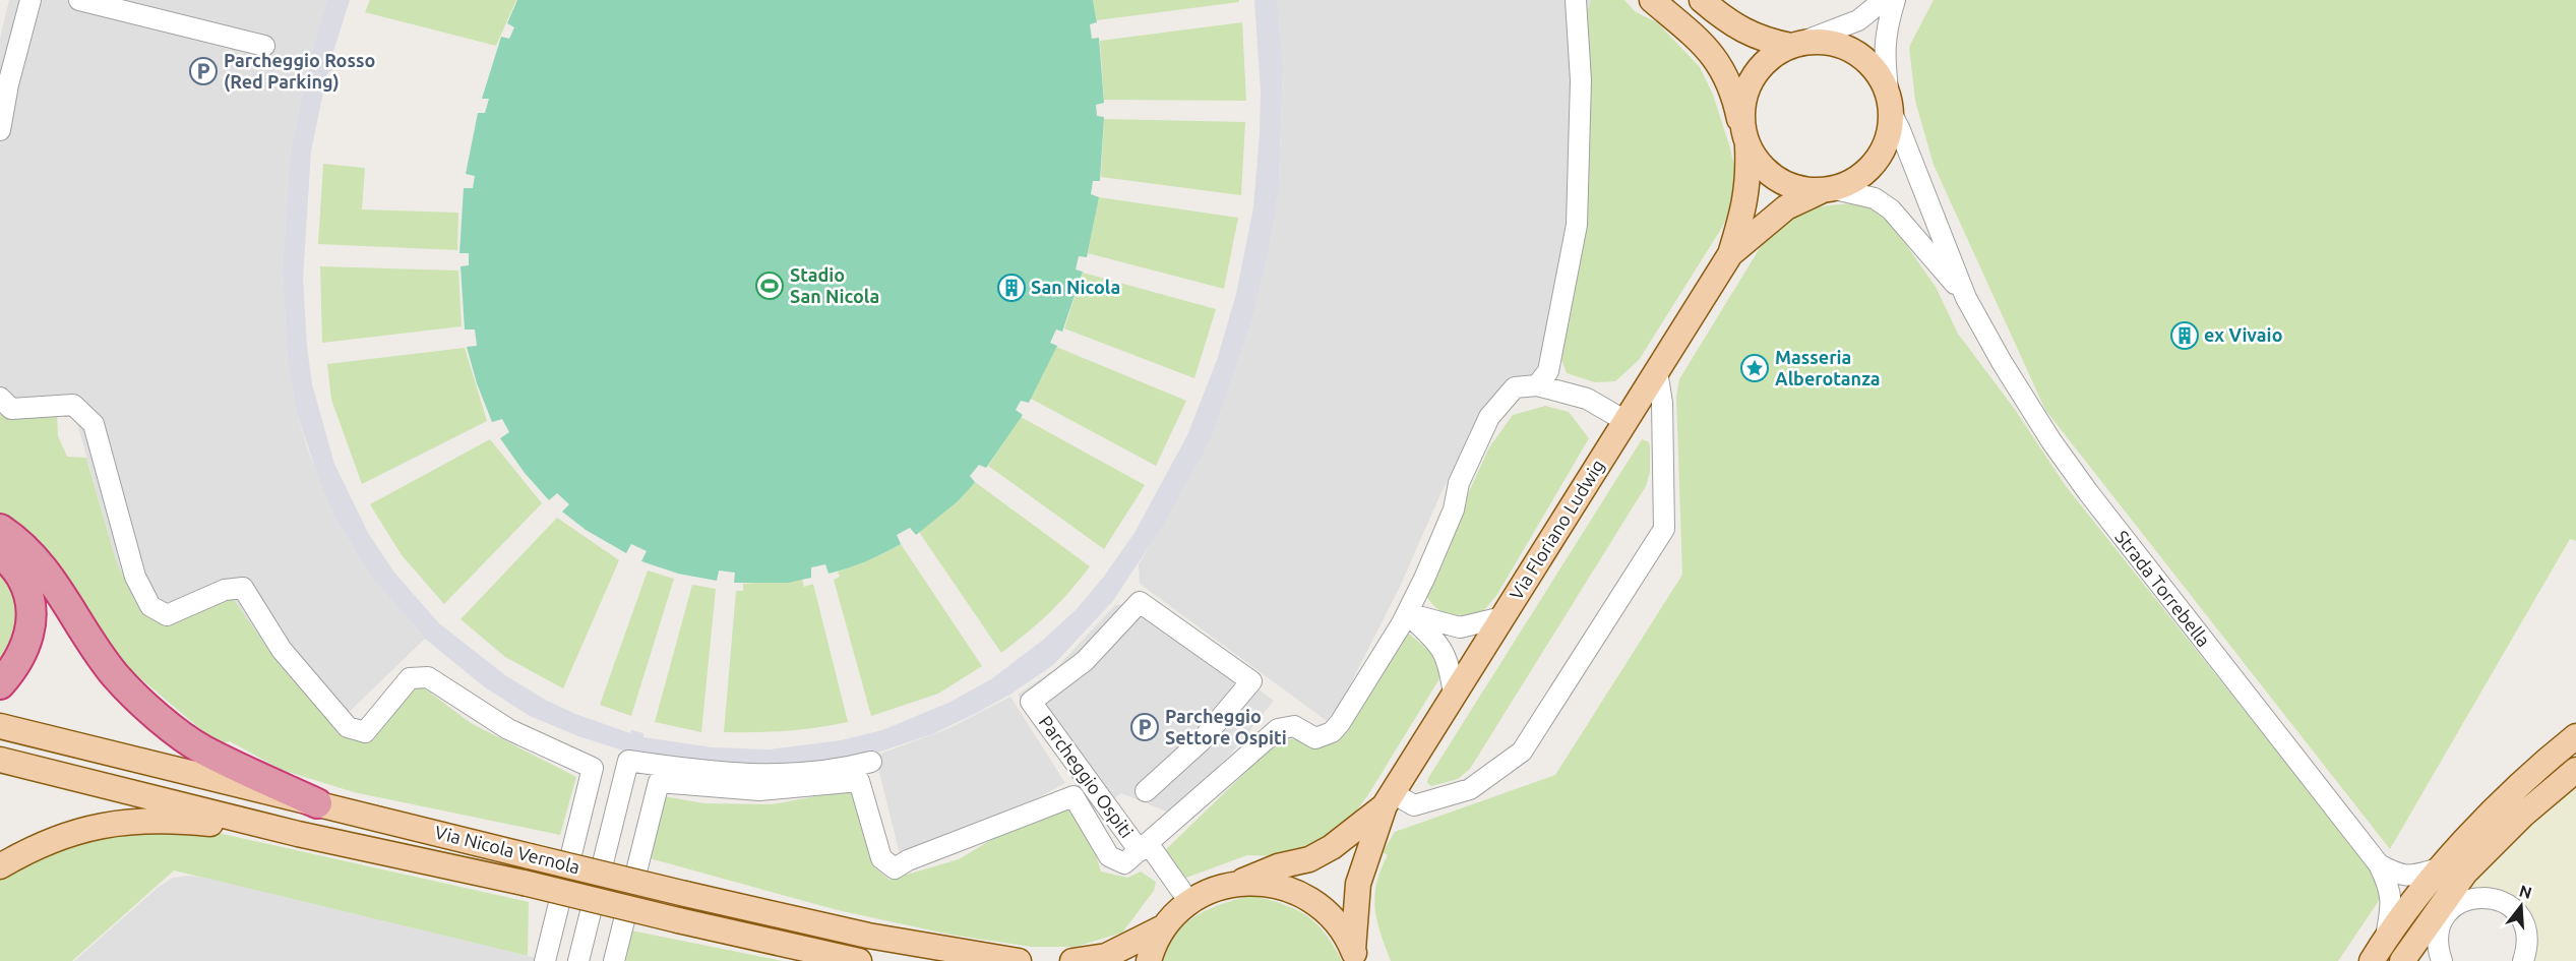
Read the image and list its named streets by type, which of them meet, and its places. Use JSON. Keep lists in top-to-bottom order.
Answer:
{
  "streets": {
    "main road": ["Via Floriano Ludwig", "Via Nicola Vernola"],
    "street": ["Strada Torrebella", "Parcheggio Ospiti"]
  },
  "places": {
    "parking": ["Parcheggio Rosso (Red Parking)", "Parcheggio Settore Ospiti"],
    "sports": ["Stadio San Nicola"],
    "building": ["San Nicola", "ex Vivaio"],
    "place": ["Masseria Alberotanza"]
  },
  "north": "top"
}
